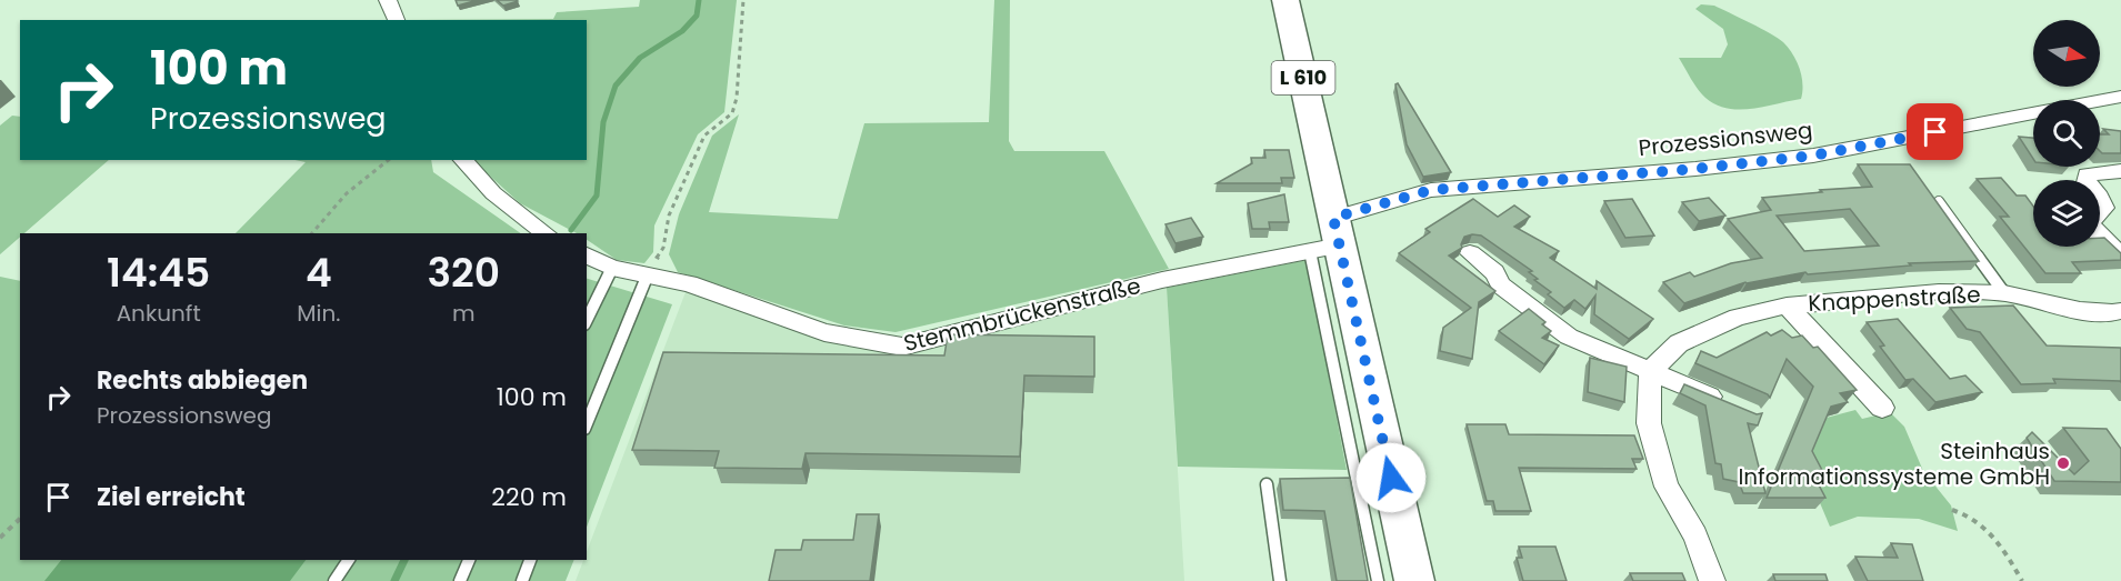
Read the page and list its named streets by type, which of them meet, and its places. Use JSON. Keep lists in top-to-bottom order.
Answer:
{
  "streets": {
    "main road": ["L 610"],
    "street": ["Prozessionsweg", "Knappenstraße", "Stemmbrückenstraße"]
  },
  "crossings": [
    ["L 610", "Prozessionsweg"],
    ["L 610", "Stemmbrückenstraße"],
    ["Prozessionsweg", "Stemmbrückenstraße"]
  ],
  "places": ["Steinhaus Informationssysteme GmbH"],
  "north": "right",
  "page": {
    "turn": ["100 m", "Prozessionsweg"],
    "eta": [
      "14:45",
      "Ankunft",
      "4",
      "Min.",
      "320",
      "m"
    ],
    "list": [
      {
        "name": "Rechts abbiegen",
        "note": "Prozessionsweg",
        "value": "100 m"
      },
      {
        "name": "Ziel erreicht",
        "value": "220 m"
      }
    ]
  }
}
